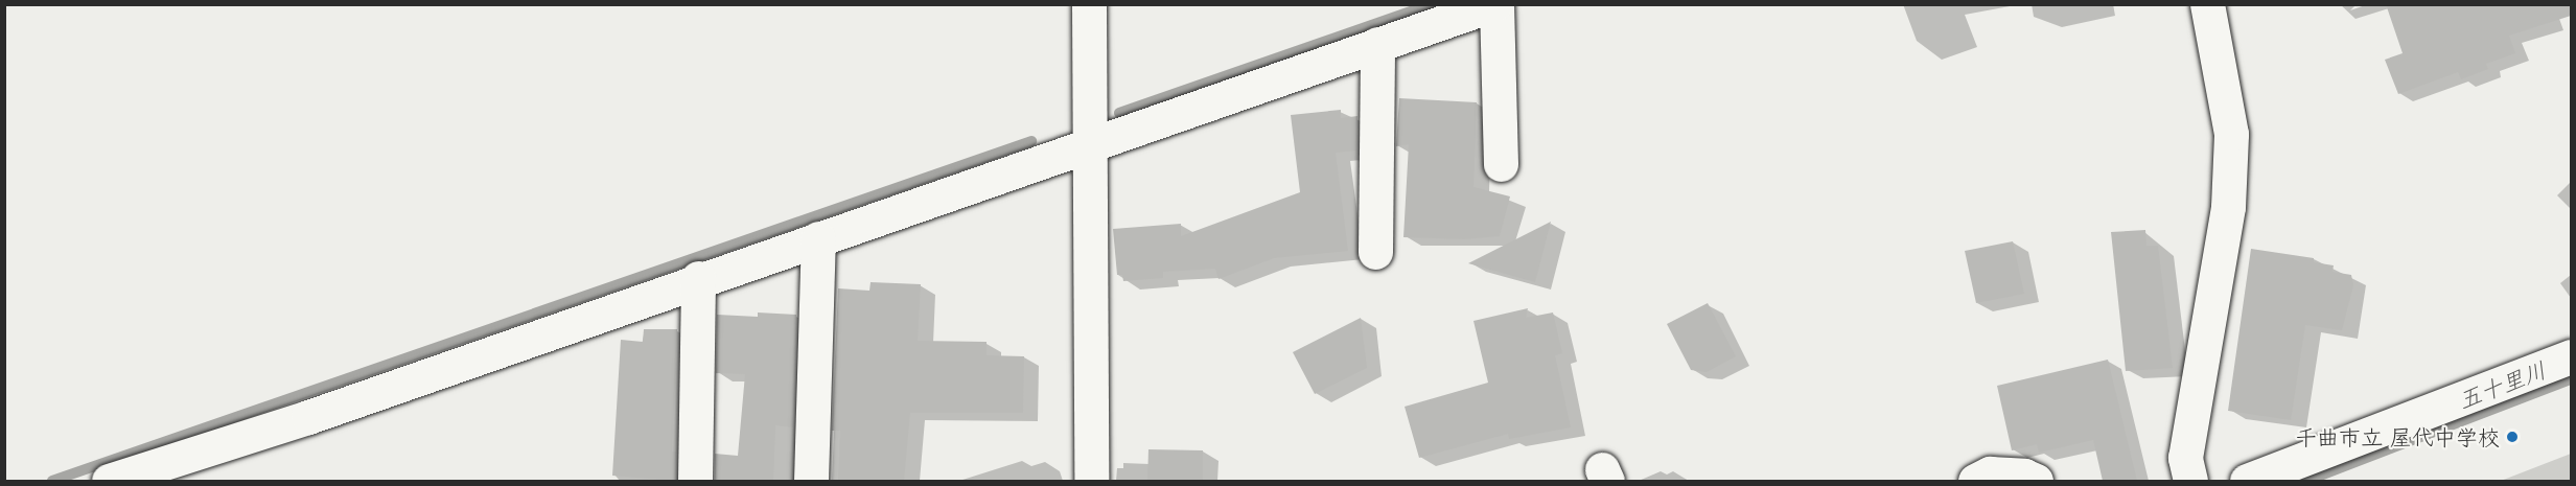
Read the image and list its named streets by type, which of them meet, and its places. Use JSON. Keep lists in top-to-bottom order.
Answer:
{
  "water": ["五十里川"],
  "places": ["千曲市立 屋代中学校"]
}
